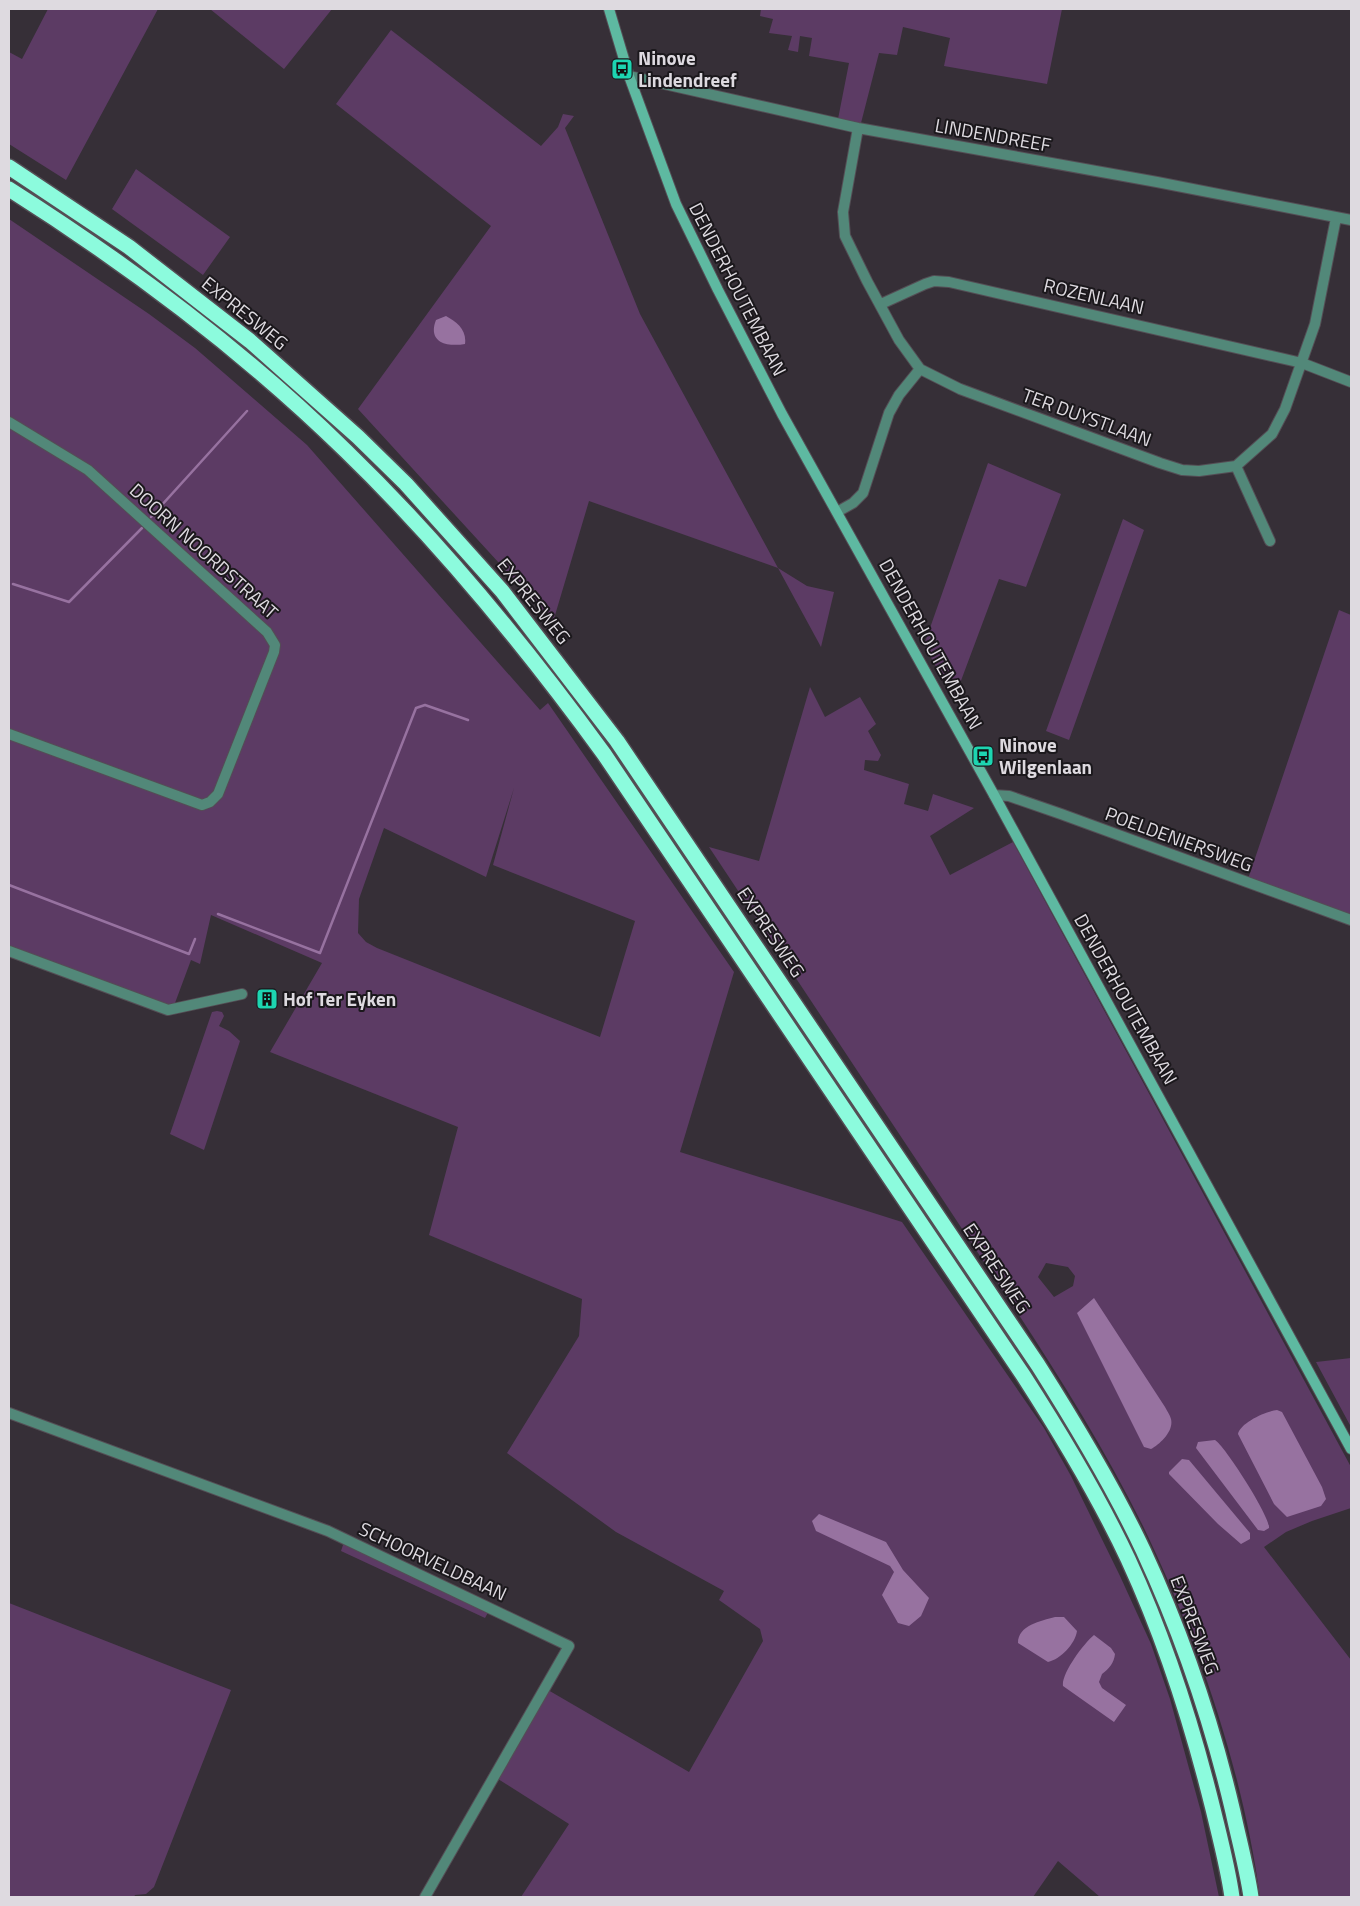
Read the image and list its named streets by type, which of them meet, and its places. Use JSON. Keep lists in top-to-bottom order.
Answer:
{
  "streets": {
    "highway": ["EXPRESWEG"],
    "street": [
      "LINDENDREEF",
      "DENDERHOUTEMBAAN",
      "ROZENLAAN",
      "TER DUYSTLAAN",
      "DOORN NOORDSTRAAT",
      "POELDENIERSWEG",
      "SCHOORVELDBAAN"
    ]
  },
  "crossings": [
    ["LINDENDREEF", "DENDERHOUTEMBAAN"],
    ["LINDENDREEF", "TER DUYSTLAAN"],
    ["DENDERHOUTEMBAAN", "POELDENIERSWEG"],
    ["ROZENLAAN", "TER DUYSTLAAN"]
  ],
  "places": {
    "bus stop": ["Ninove Lindendreef", "Ninove Wilgenlaan"],
    "building": ["Hof Ter Eyken"]
  }
}
